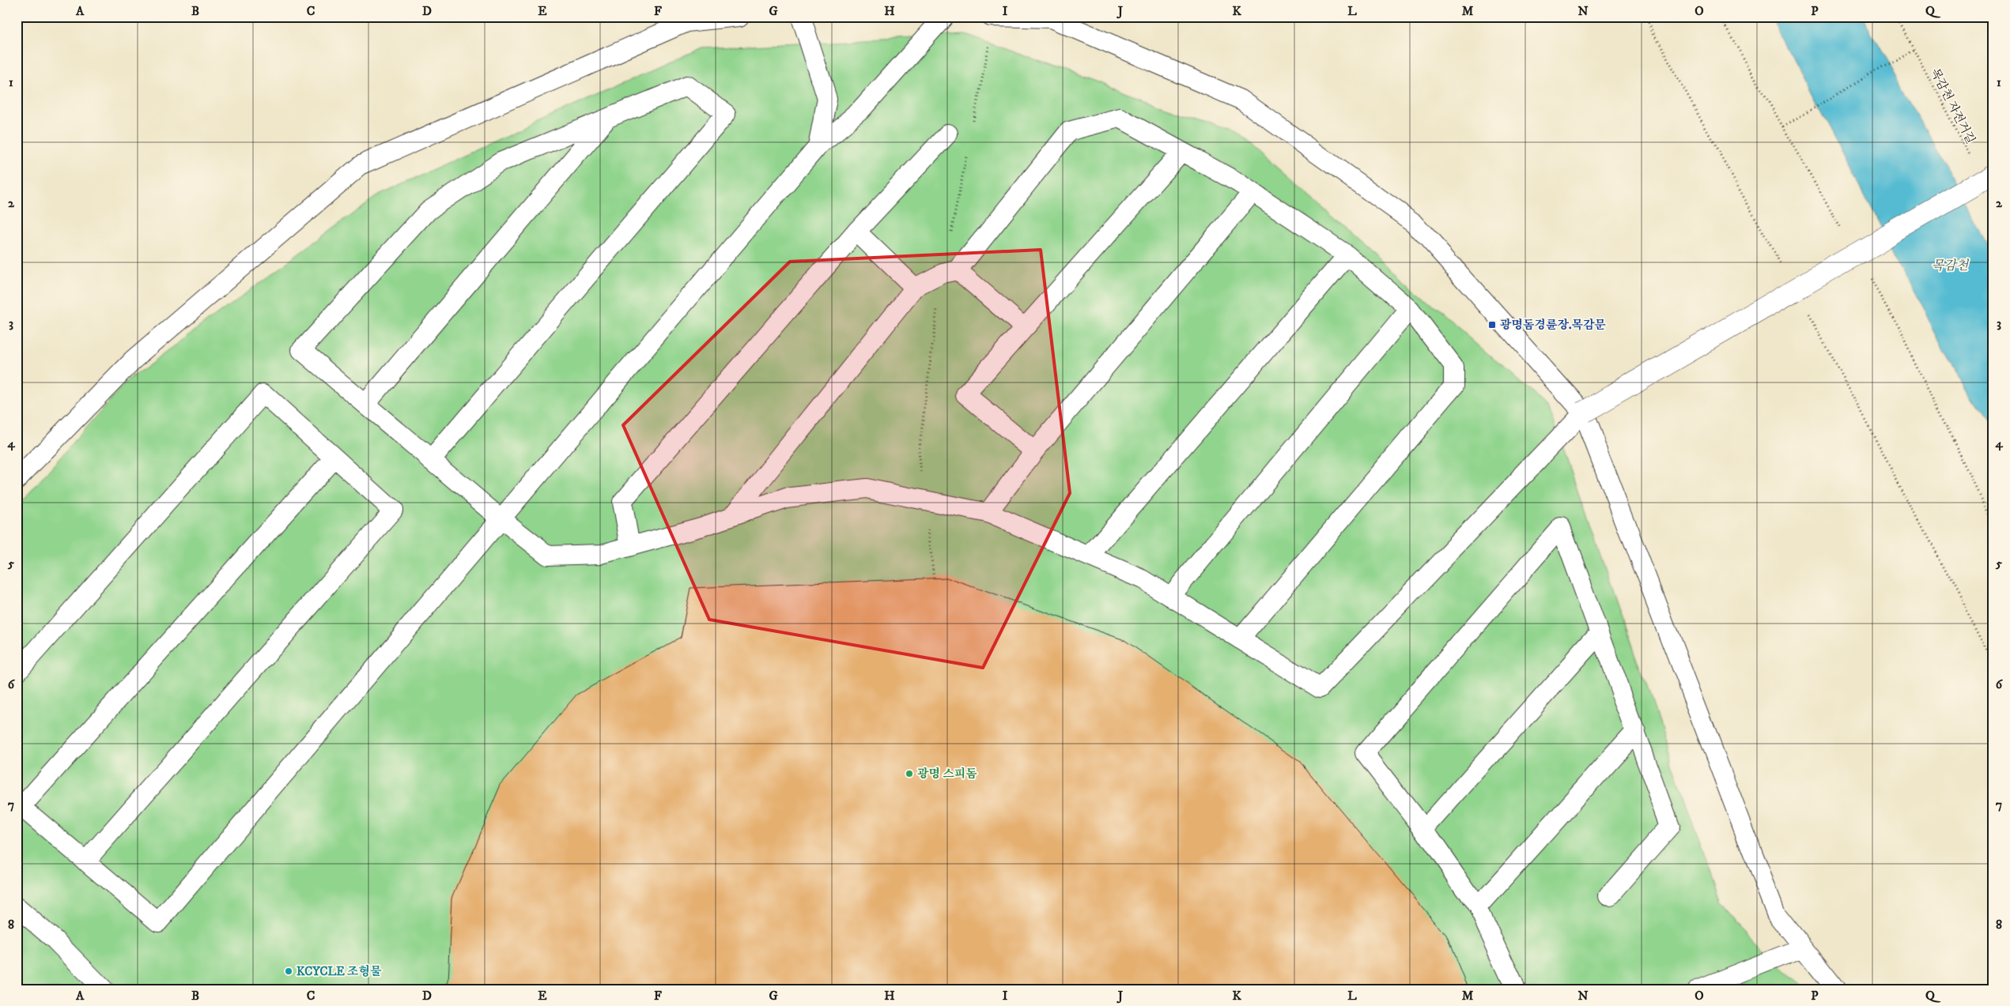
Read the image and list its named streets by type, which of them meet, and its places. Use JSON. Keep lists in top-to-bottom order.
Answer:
{
  "streets": {
    "path": ["목감천 자전거길"]
  },
  "water": ["목감천"],
  "places": {
    "transit": ["광명돔경륜장.목감문"],
    "other": ["광명 스피돔", "KCYCLE 조형물"]
  },
  "grid": {
    "columns": [
      "A",
      "B",
      "C",
      "D",
      "E",
      "F",
      "G",
      "H",
      "I",
      "J",
      "K",
      "L",
      "M",
      "N",
      "O",
      "P",
      "Q"
    ],
    "rows": [
      "1",
      "2",
      "3",
      "4",
      "5",
      "6",
      "7",
      "8"
    ]
  }
}
